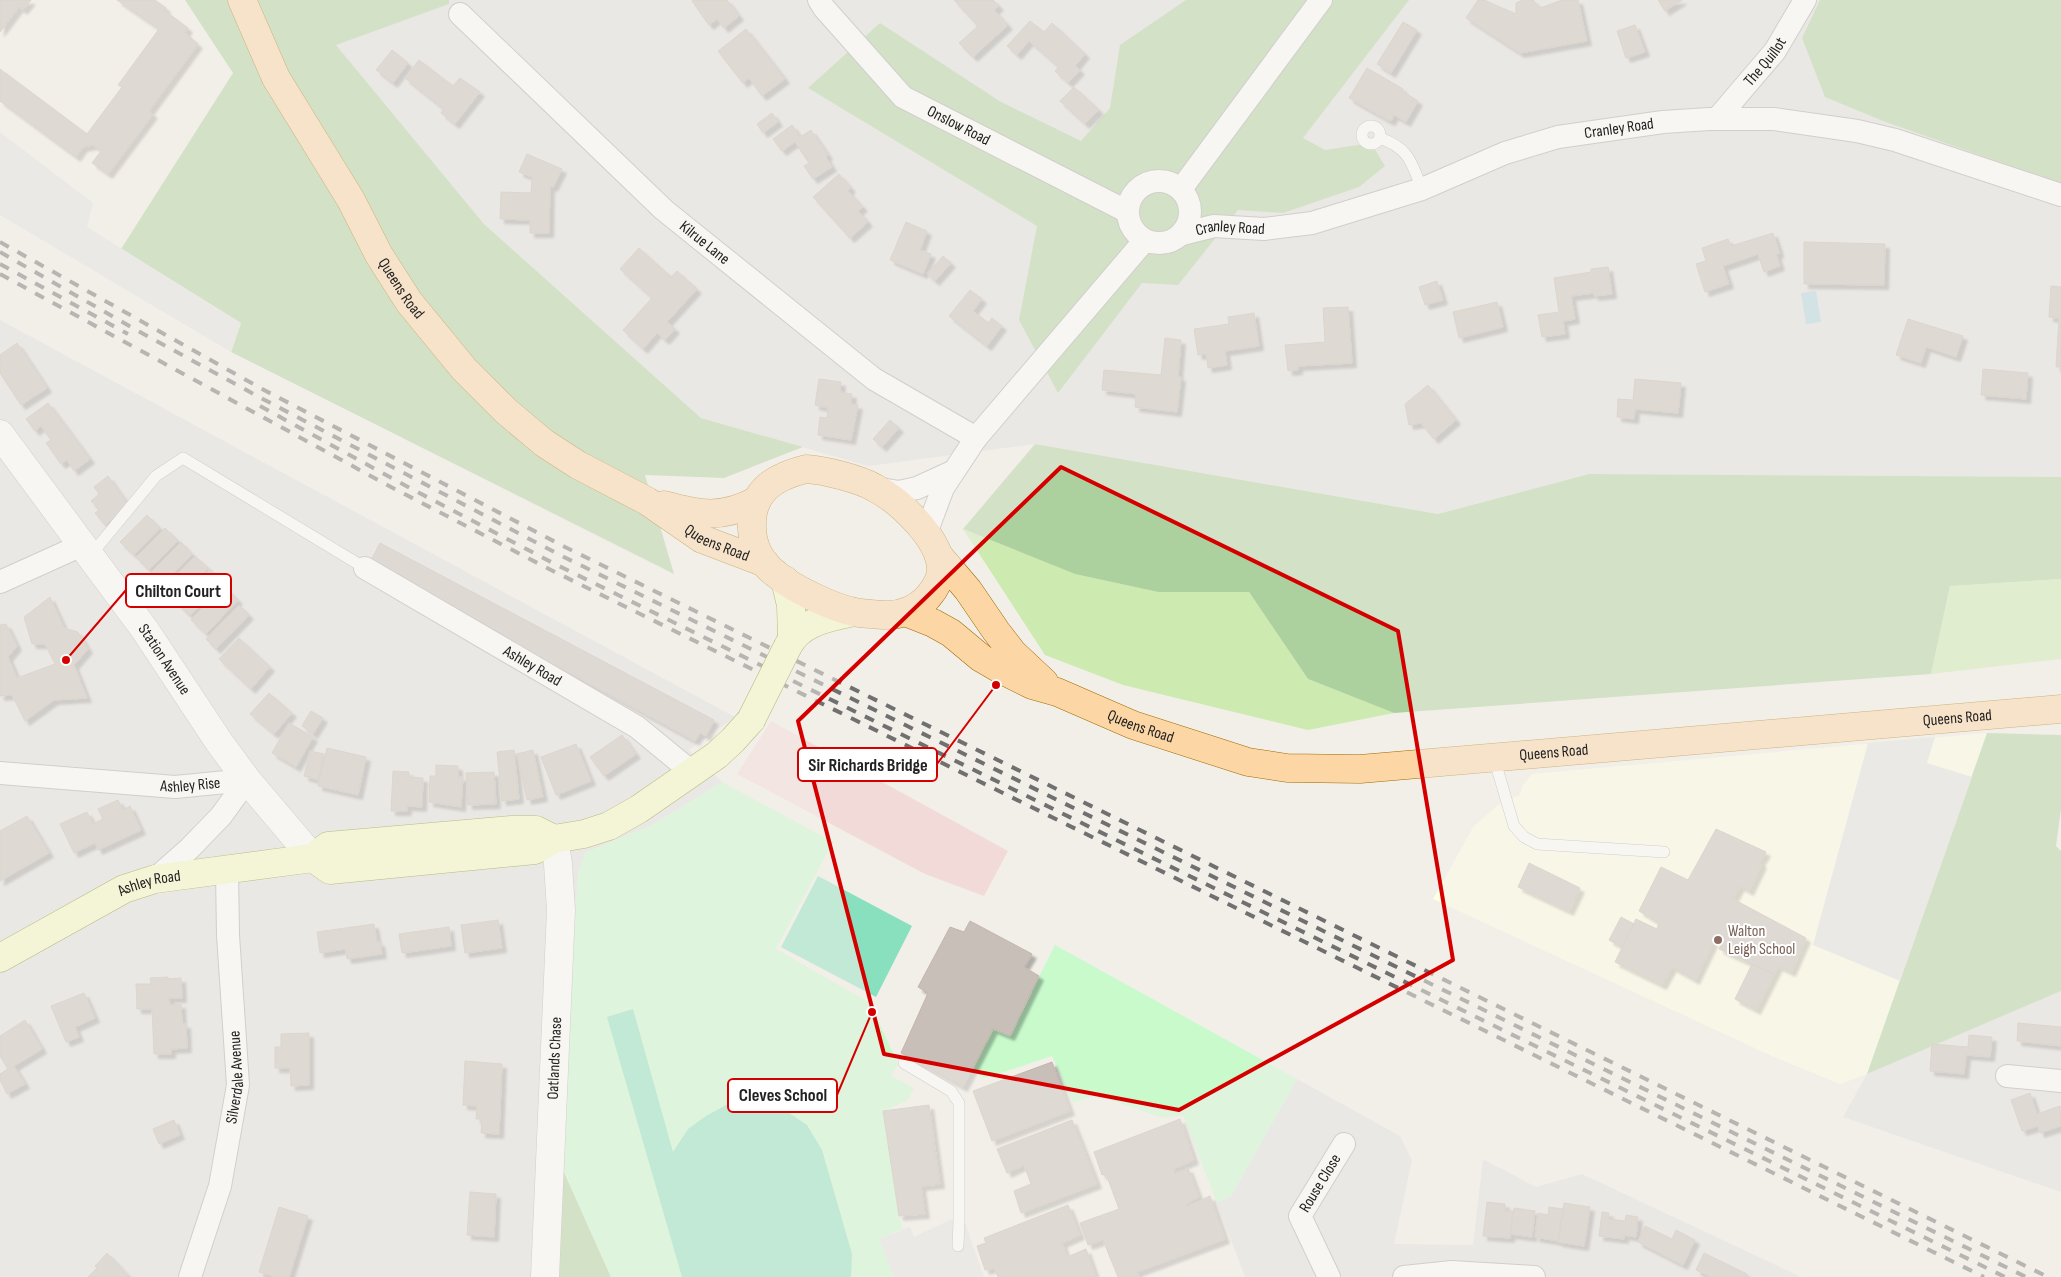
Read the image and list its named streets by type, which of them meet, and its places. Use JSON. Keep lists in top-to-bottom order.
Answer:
{
  "streets": {
    "main road": ["Queens Road", "Ashley Road"],
    "street": [
      "The Quillot",
      "Onslow Road",
      "Cranley Road",
      "Kilrue Lane",
      "Station Avenue",
      "Ashley Rise",
      "Oatlands Chase",
      "Silverdale Avenue",
      "Rouse Close"
    ]
  },
  "crossings": [
    ["The Quillot", "Cranley Road"],
    ["Onslow Road", "Cranley Road"],
    ["Station Avenue", "Ashley Road"],
    ["Station Avenue", "Ashley Rise"],
    ["Ashley Road", "Ashley Rise"],
    ["Ashley Road", "Silverdale Avenue"]
  ],
  "places": [
    "Chilton Court",
    "Sir Richards Bridge",
    "Walton Leigh School",
    "Cleves School"
  ]
}
